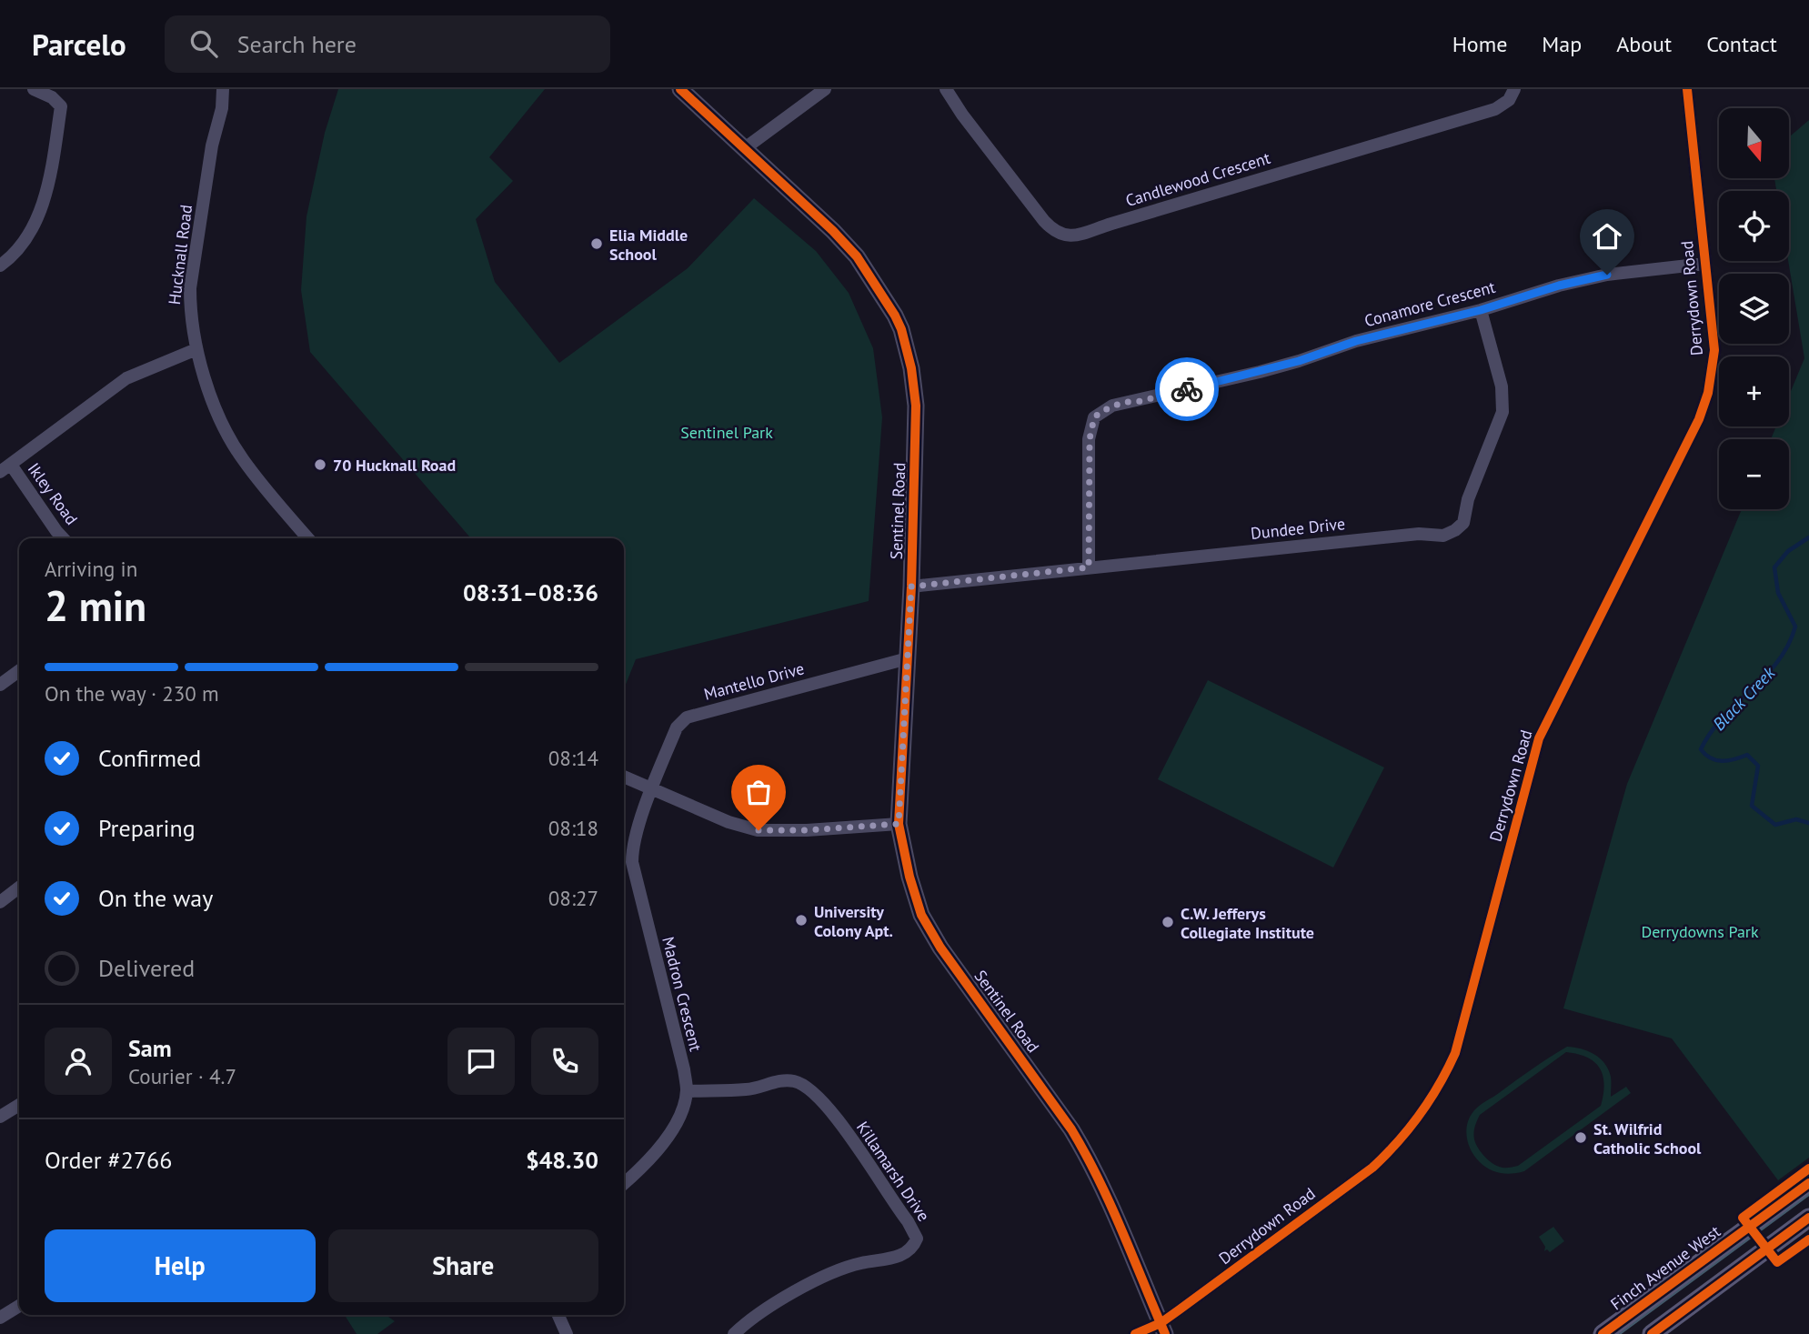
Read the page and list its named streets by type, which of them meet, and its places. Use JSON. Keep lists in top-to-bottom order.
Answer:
{
  "streets": {
    "main road": ["Finch Avenue West"],
    "street": [
      "Candlewood Crescent",
      "Hucknall Road",
      "Derrydown Road",
      "Conamore Crescent",
      "Ikley Road",
      "Sentinel Road",
      "Dundee Drive",
      "Mantello Drive",
      "Madron Crescent",
      "Killamarsh Drive"
    ]
  },
  "crossings": [
    ["Derrydown Road", "Conamore Crescent"],
    ["Derrydown Road", "Sentinel Road"],
    ["Conamore Crescent", "Dundee Drive"],
    ["Sentinel Road", "Dundee Drive"],
    ["Sentinel Road", "Mantello Drive"],
    ["Mantello Drive", "Madron Crescent"],
    ["Madron Crescent", "Killamarsh Drive"]
  ],
  "water": ["Black Creek"],
  "parks": ["Sentinel Park", "Derrydowns Park"],
  "places": [
    "Elia Middle School",
    "70 Hucknall Road",
    "University Colony Apt.",
    "C.W. Jefferys Collegiate Institute",
    "St. Wilfrid Catholic School"
  ],
  "north": "bottom",
  "page": {
    "header": "Parcelo",
    "search": "Search here",
    "nav": [
      "Home",
      "Map",
      "About",
      "Contact"
    ],
    "map_buttons": ["+", "−"],
    "heading": ["2 min", "Arriving in", "08:31–08:36"],
    "panel": [
      "Sam",
      "Courier · 4.7",
      "Order #2766",
      "$48.30"
    ],
    "bar": "On the way · 230 m",
    "list": [
      ["Confirmed", "08:14"],
      ["Preparing", "08:18"],
      ["On the way", "08:27"],
      "Delivered"
    ],
    "buttons": ["Help", "Share"]
  }
}
